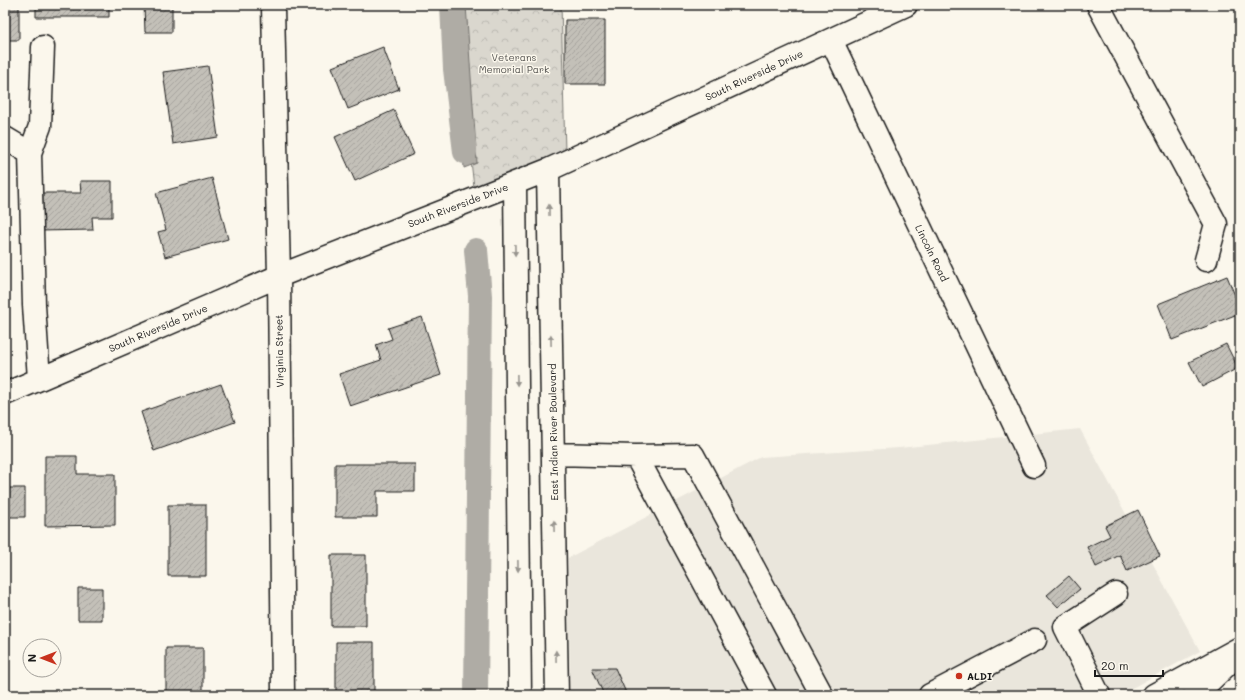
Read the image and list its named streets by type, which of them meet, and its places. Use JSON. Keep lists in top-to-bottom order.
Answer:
{
  "streets": {
    "street": [
      "South Riverside Drive",
      "Lincoln Road",
      "Virginia Street",
      "East Indian River Boulevard"
    ]
  },
  "crossings": [
    ["South Riverside Drive", "Lincoln Road"],
    ["South Riverside Drive", "Virginia Street"],
    ["South Riverside Drive", "East Indian River Boulevard"]
  ],
  "parks": ["Veterans Memorial Park"],
  "places": ["ALDI"],
  "scale_bar": "20 m",
  "north": "left"
}
